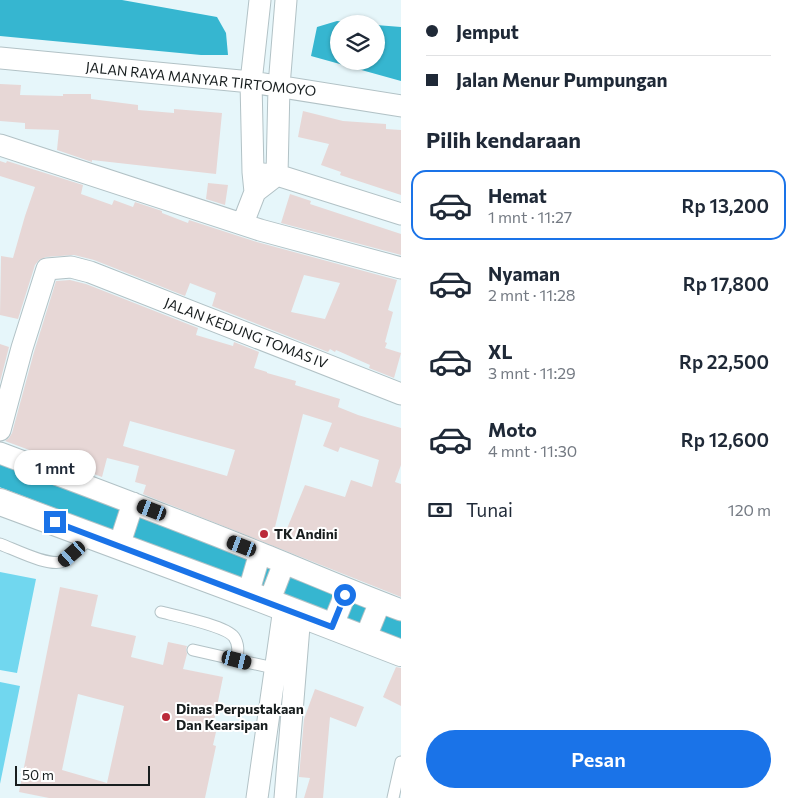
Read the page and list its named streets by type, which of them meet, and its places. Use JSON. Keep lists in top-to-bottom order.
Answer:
{
  "streets": {
    "street": ["JALAN RAYA MANYAR TIRTOMOYO", "JALAN KEDUNG TOMAS IV"]
  },
  "places": ["TK Andini", "Dinas Perpustakaan Dan Kearsipan"],
  "scale_bar": "50 m",
  "page": {
    "banner": ["Jemput", "Jalan Menur Pumpungan"],
    "heading": "Pilih kendaraan",
    "list": [
      {
        "name": "Hemat",
        "note": "1 mnt · 11:27",
        "value": "Rp 13,200"
      },
      {
        "name": "Nyaman",
        "note": "2 mnt · 11:28",
        "value": "Rp 17,800"
      },
      {
        "name": "XL",
        "note": "3 mnt · 11:29",
        "value": "Rp 22,500"
      },
      {
        "name": "Moto",
        "note": "4 mnt · 11:30",
        "value": "Rp 12,600"
      }
    ],
    "bubble": "1 mnt",
    "pay": ["Tunai", "120 m"],
    "buttons": "Pesan",
    "scale": "50 m"
  }
}
